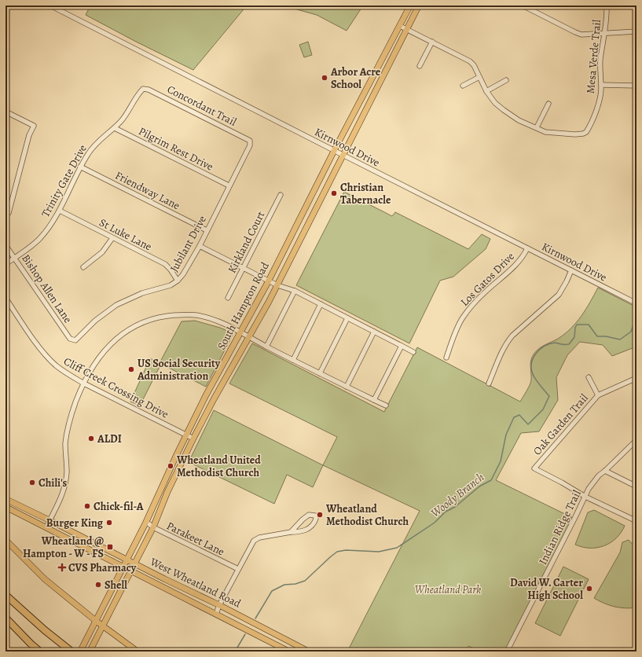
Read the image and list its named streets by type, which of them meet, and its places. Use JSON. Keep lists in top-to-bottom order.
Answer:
{
  "streets": {
    "main road": ["South Hampton Road", "West Wheatland Road"],
    "street": [
      "Mesa Verde Trail",
      "Concordant Trail",
      "Kirnwood Drive",
      "Pilgrim Rest Drive",
      "Trinity Gate Drive",
      "Friendway Lane",
      "St Luke Lane",
      "Kirkland Court",
      "Jubilant Drive",
      "Los Gatos Drive",
      "Bishop Allen Lane",
      "Cliff Creek Crossing Drive",
      "Oak Garden Trail",
      "Indian Ridge Trail",
      "Parakeet Lane"
    ]
  },
  "crossings": [
    ["Concordant Trail", "Trinity Gate Drive"],
    ["Concordant Trail", "Jubilant Drive"],
    ["Kirnwood Drive", "Los Gatos Drive"],
    ["Kirnwood Drive", "South Hampton Road"],
    ["Pilgrim Rest Drive", "Trinity Gate Drive"],
    ["Pilgrim Rest Drive", "Jubilant Drive"],
    ["Trinity Gate Drive", "Friendway Lane"],
    ["Trinity Gate Drive", "St Luke Lane"],
    ["Trinity Gate Drive", "Bishop Allen Lane"],
    ["Friendway Lane", "Jubilant Drive"],
    ["St Luke Lane", "Jubilant Drive"],
    ["Jubilant Drive", "Bishop Allen Lane"],
    ["South Hampton Road", "Cliff Creek Crossing Drive"],
    ["South Hampton Road", "Parakeet Lane"],
    ["South Hampton Road", "West Wheatland Road"],
    ["Oak Garden Trail", "Indian Ridge Trail"]
  ],
  "water": ["Woody Branch"],
  "parks": ["Wheatland Park"],
  "places": {
    "other": [
      "Arbor Acre School",
      "Christian Tabernacle",
      "US Social Security Administration",
      "ALDI",
      "Wheatland United Methodist Church",
      "Chili's",
      "Chick-fil-A",
      "Wheatland Methodist Church",
      "Burger King",
      "Shell",
      "David W. Carter High School"
    ],
    "transit": ["Wheatland @ Hampton - W - FS"],
    "health": ["CVS Pharmacy"]
  }
}
